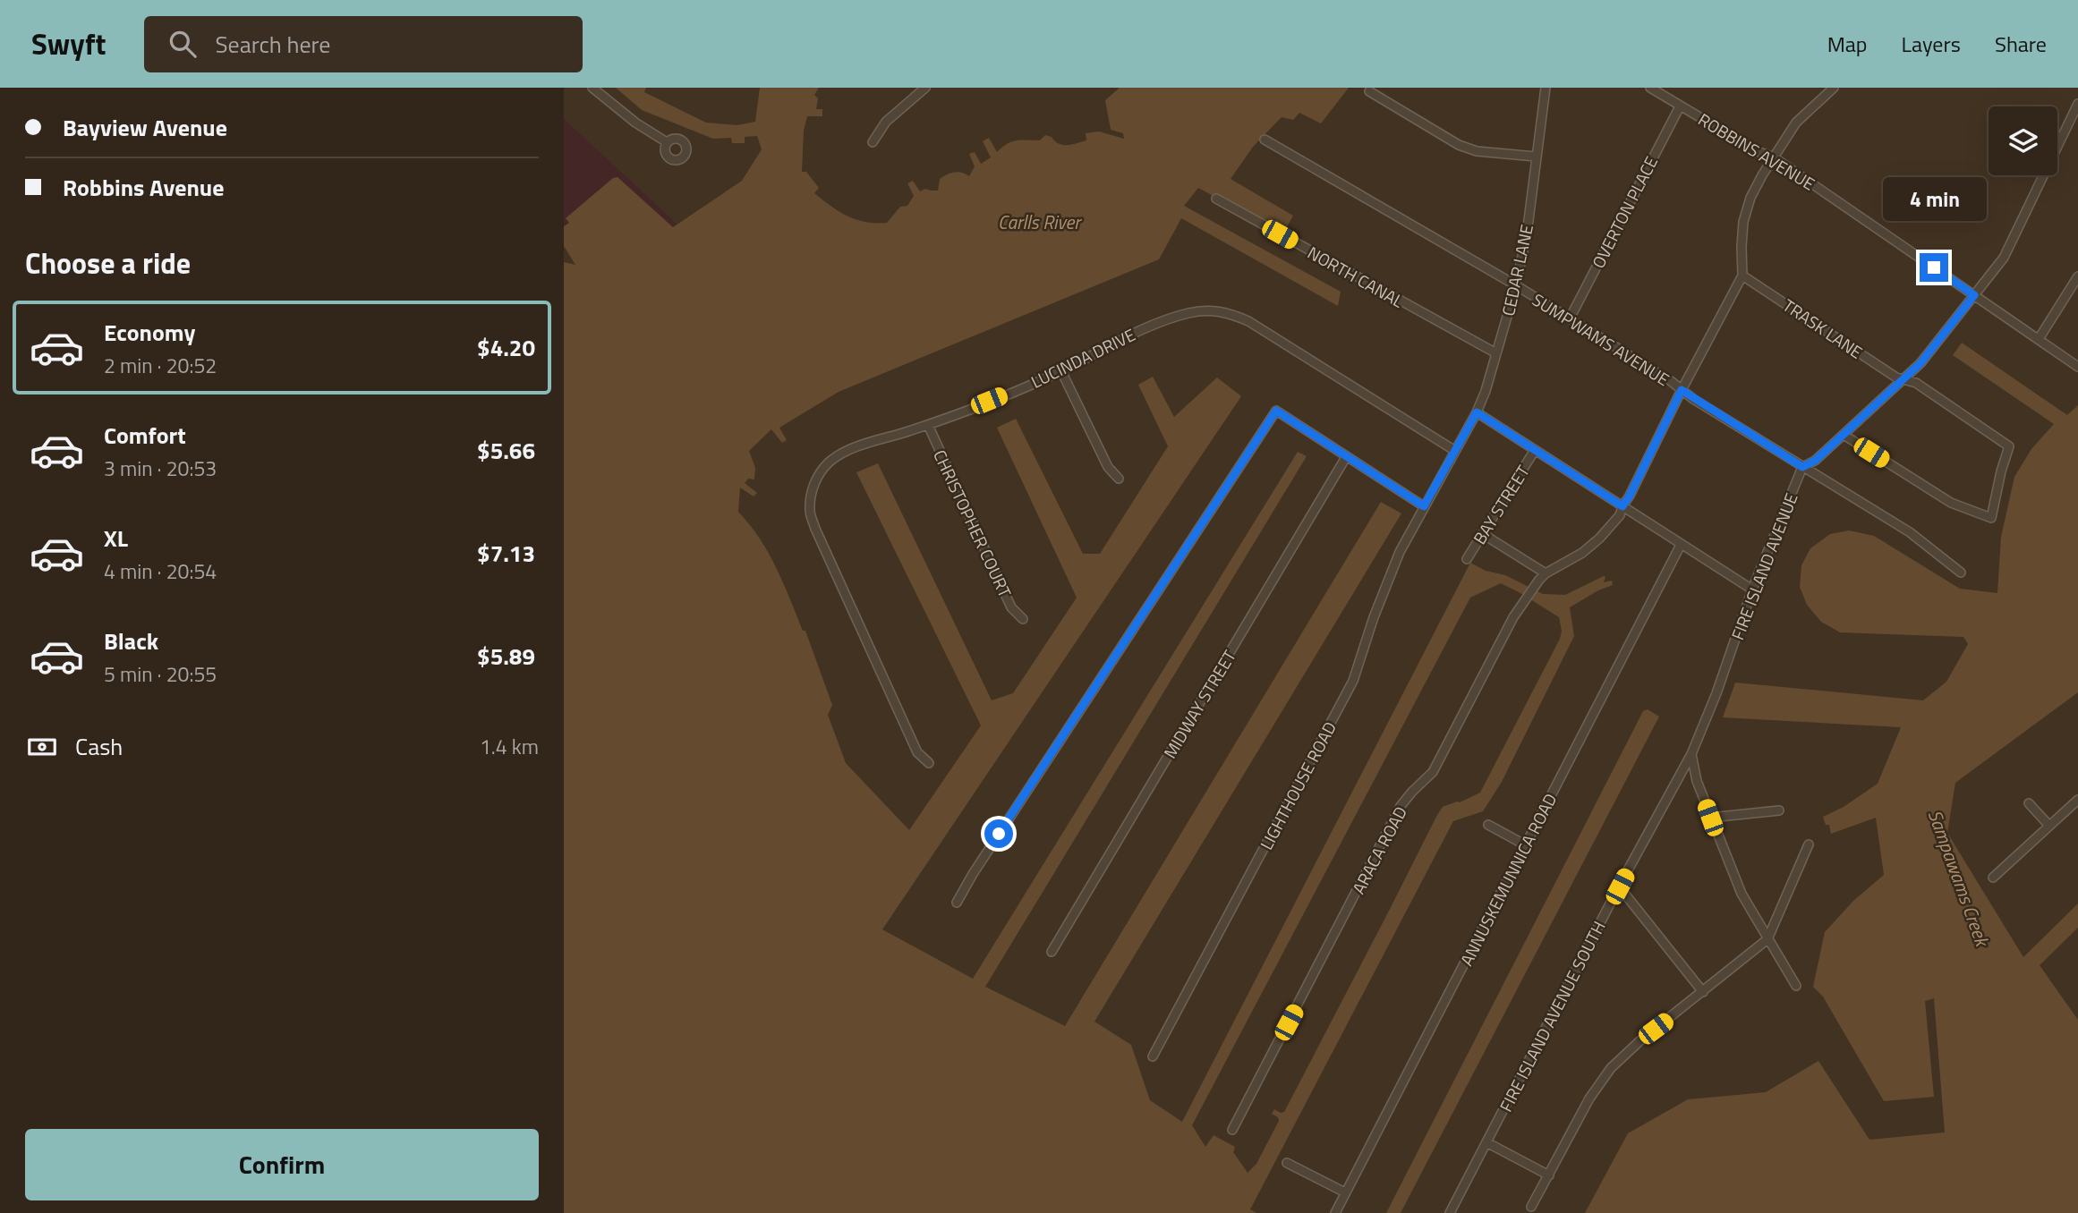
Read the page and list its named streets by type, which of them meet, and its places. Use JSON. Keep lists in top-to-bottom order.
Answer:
{
  "streets": {
    "street": [
      "ROBBINS AVENUE",
      "OVERTON PLACE",
      "CEDAR LANE",
      "NORTH CANAL",
      "TRASK LANE",
      "SUMPWAMS AVENUE",
      "LUCINDA DRIVE",
      "BAY STREET",
      "CHRISTOPHER COURT",
      "FIRE ISLAND AVENUE",
      "MIDWAY STREET",
      "LIGHTHOUSE ROAD",
      "ARACA ROAD",
      "ANNUSKEMUNNICA ROAD",
      "FIRE ISLAND AVENUE SOUTH"
    ]
  },
  "crossings": [
    ["ROBBINS AVENUE", "OVERTON PLACE"],
    ["OVERTON PLACE", "SUMPWAMS AVENUE"],
    ["CEDAR LANE", "NORTH CANAL"],
    ["CEDAR LANE", "SUMPWAMS AVENUE"],
    ["CEDAR LANE", "LUCINDA DRIVE"],
    ["CEDAR LANE", "LIGHTHOUSE ROAD"],
    ["TRASK LANE", "ARACA ROAD"],
    ["SUMPWAMS AVENUE", "FIRE ISLAND AVENUE"],
    ["SUMPWAMS AVENUE", "ARACA ROAD"],
    ["LUCINDA DRIVE", "CHRISTOPHER COURT"],
    ["FIRE ISLAND AVENUE", "FIRE ISLAND AVENUE SOUTH"]
  ],
  "water": ["Carlls River", "Sampawams Creek"],
  "page": {
    "header": "Swyft",
    "search": "Search here",
    "nav": ["Map", "Layers", "Share"],
    "banner": ["Bayview Avenue", "Robbins Avenue"],
    "bubble": "4 min",
    "heading": "Choose a ride",
    "list": [
      {
        "name": "Economy",
        "note": "2 min · 20:52",
        "value": "$4.20"
      },
      {
        "name": "Comfort",
        "note": "3 min · 20:53",
        "value": "$5.66"
      },
      {
        "name": "XL",
        "note": "4 min · 20:54",
        "value": "$7.13"
      },
      {
        "name": "Black",
        "note": "5 min · 20:55",
        "value": "$5.89"
      }
    ],
    "pay": ["Cash", "1.4 km"],
    "buttons": "Confirm"
  }
}
